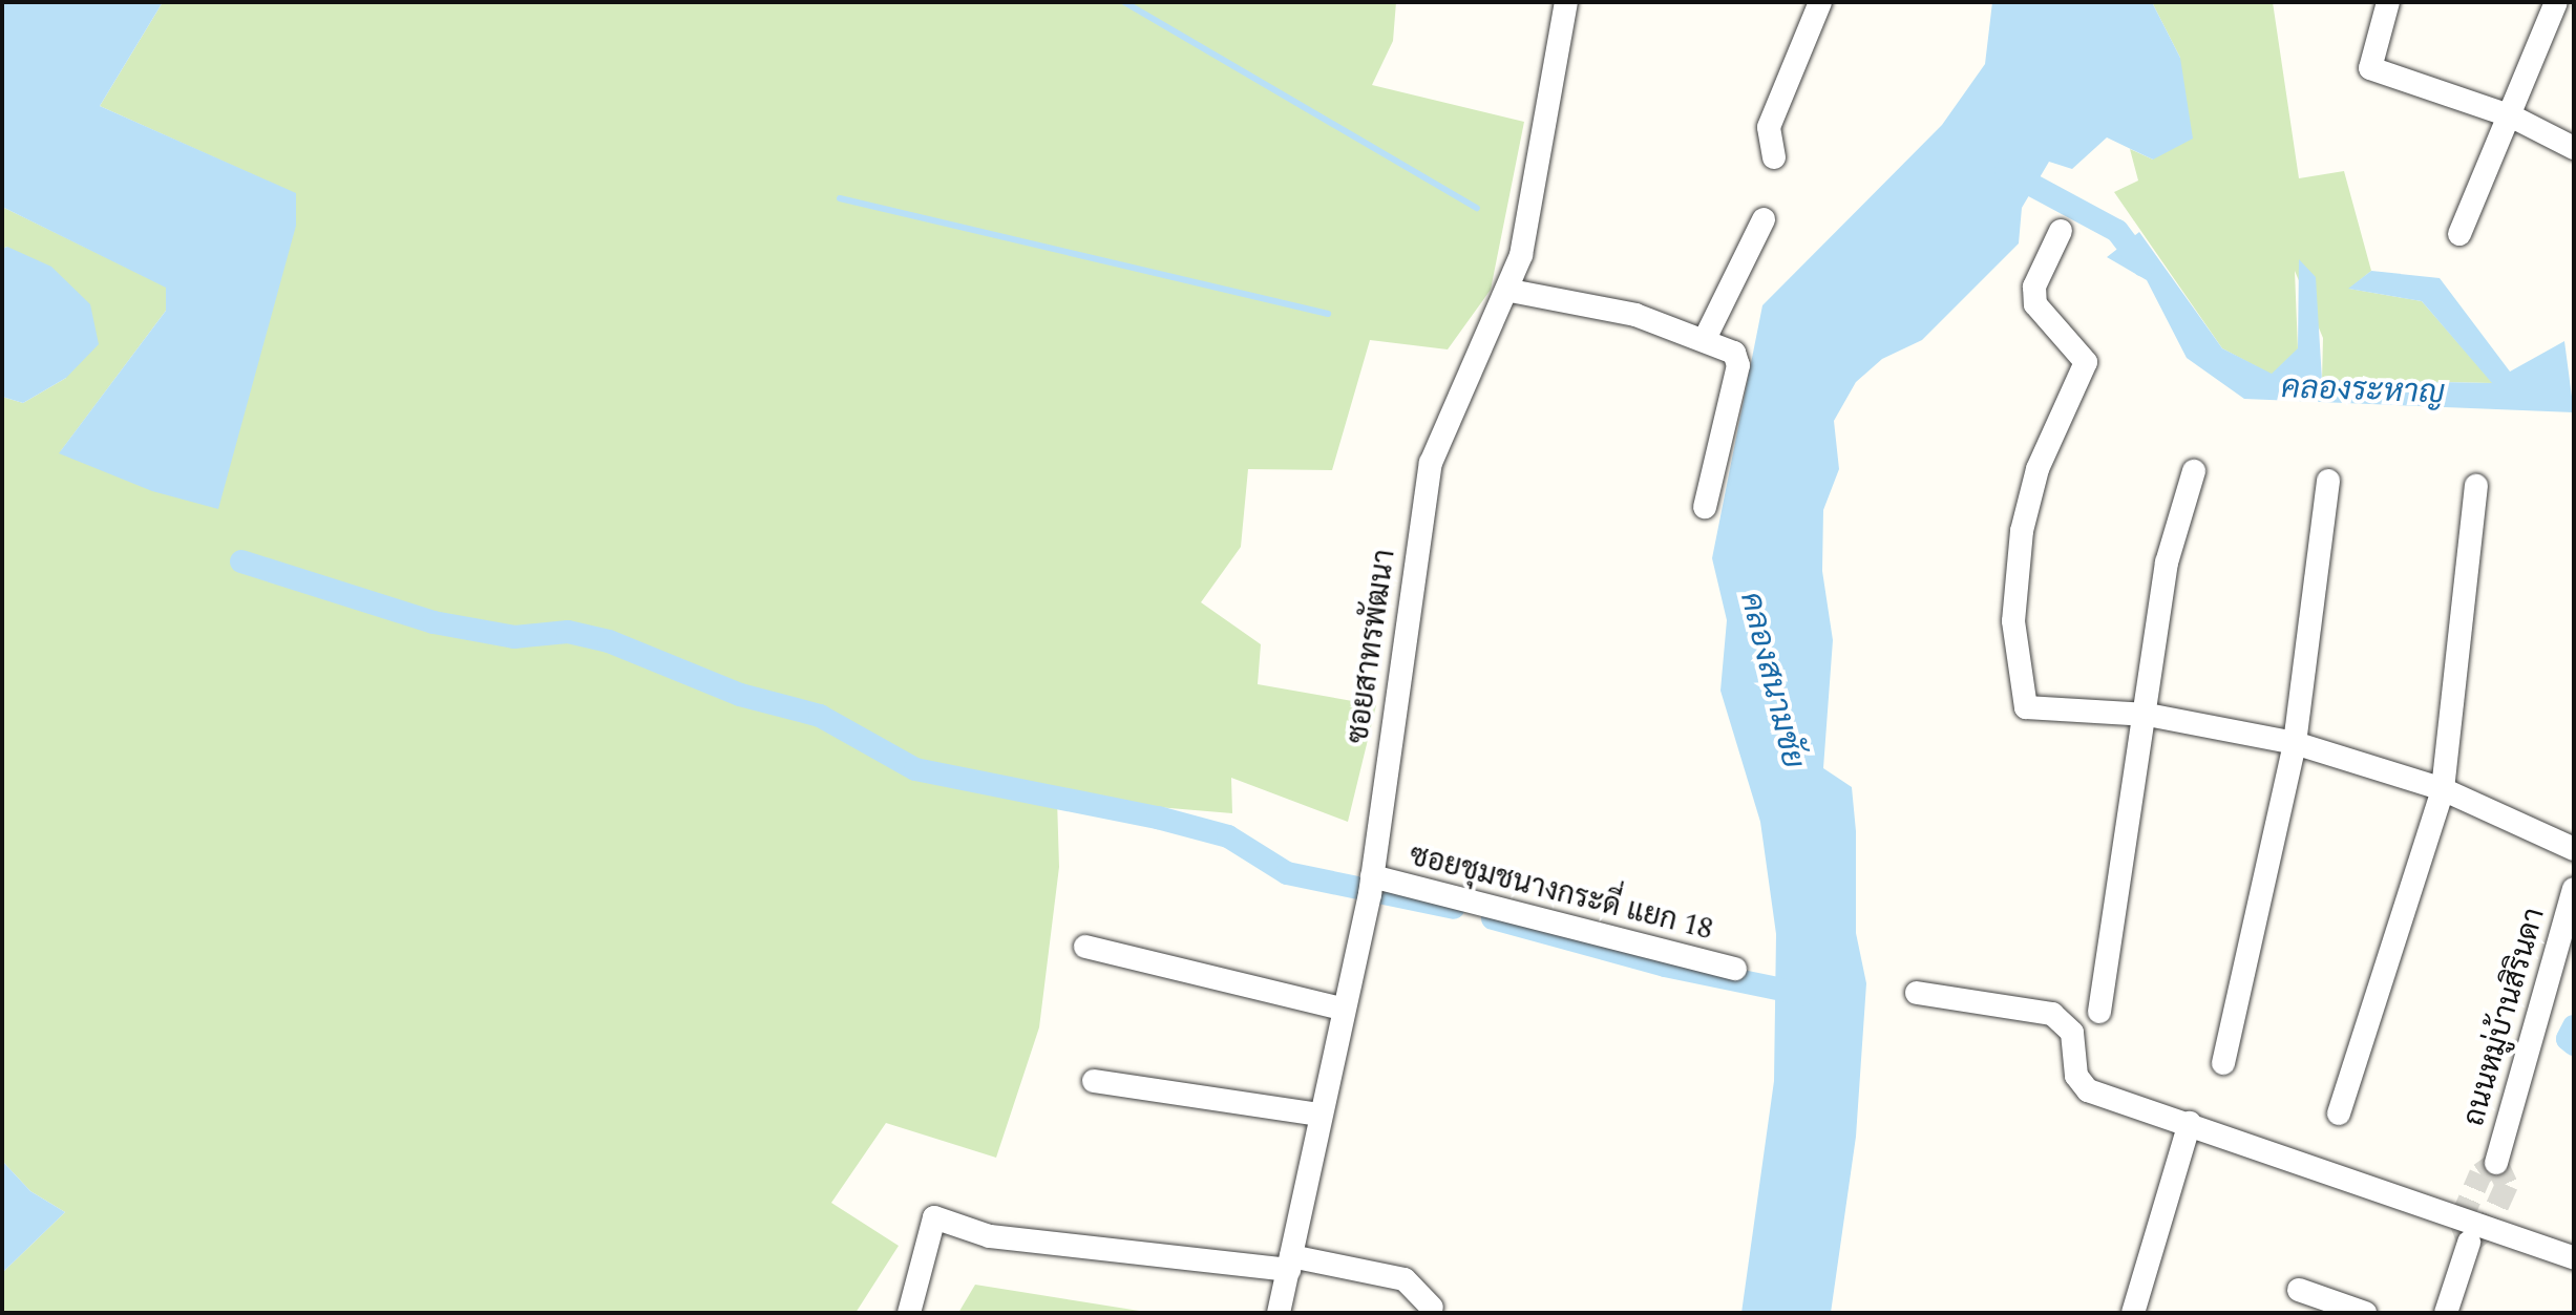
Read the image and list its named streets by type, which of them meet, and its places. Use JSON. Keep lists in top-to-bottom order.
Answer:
{
  "streets": {
    "street": ["ซอยสาทรพัฒนา", "ซอยชุมชนางกระดี่ แยก 18", "ถนนหมู่บ้านสิรินดา"]
  },
  "crossings": [
    ["ซอยสาทรพัฒนา", "ซอยชุมชนางกระดี่ แยก 18"]
  ],
  "water": ["คลองระหาญ", "คลองสนามชัย"]
}
